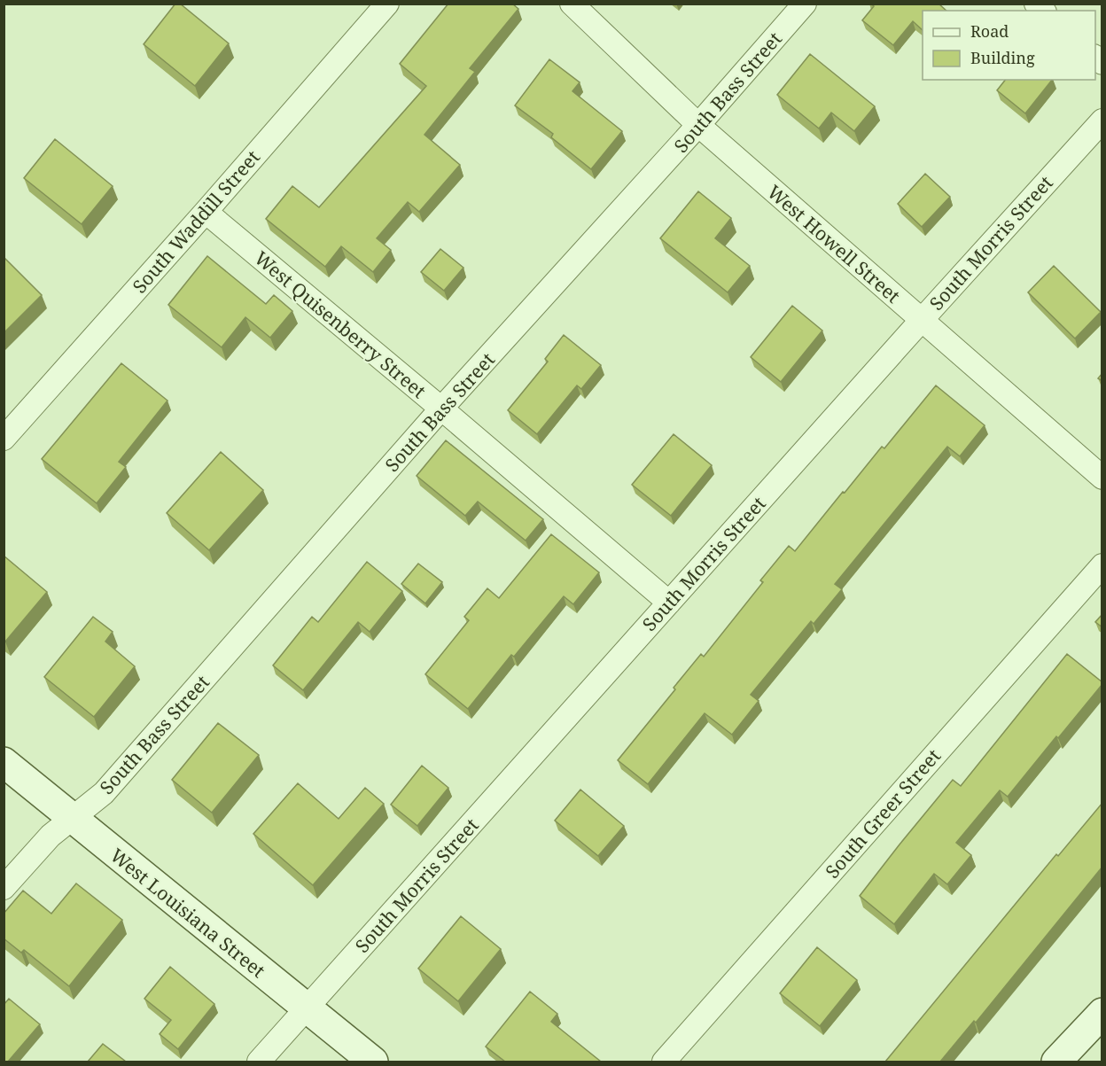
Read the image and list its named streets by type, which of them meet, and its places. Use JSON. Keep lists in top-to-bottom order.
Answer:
{
  "streets": {
    "main road": ["West Louisiana Street"],
    "street": [
      "South Bass Street",
      "South Waddill Street",
      "South Morris Street",
      "West Howell Street",
      "West Quisenberry Street",
      "South Greer Street"
    ]
  },
  "crossings": [
    ["South Bass Street", "West Howell Street"],
    ["South Bass Street", "West Quisenberry Street"],
    ["South Bass Street", "West Louisiana Street"],
    ["South Waddill Street", "West Quisenberry Street"],
    ["South Morris Street", "West Howell Street"],
    ["South Morris Street", "West Quisenberry Street"],
    ["South Morris Street", "West Louisiana Street"]
  ],
  "legend": ["Road", "Building"]
}
